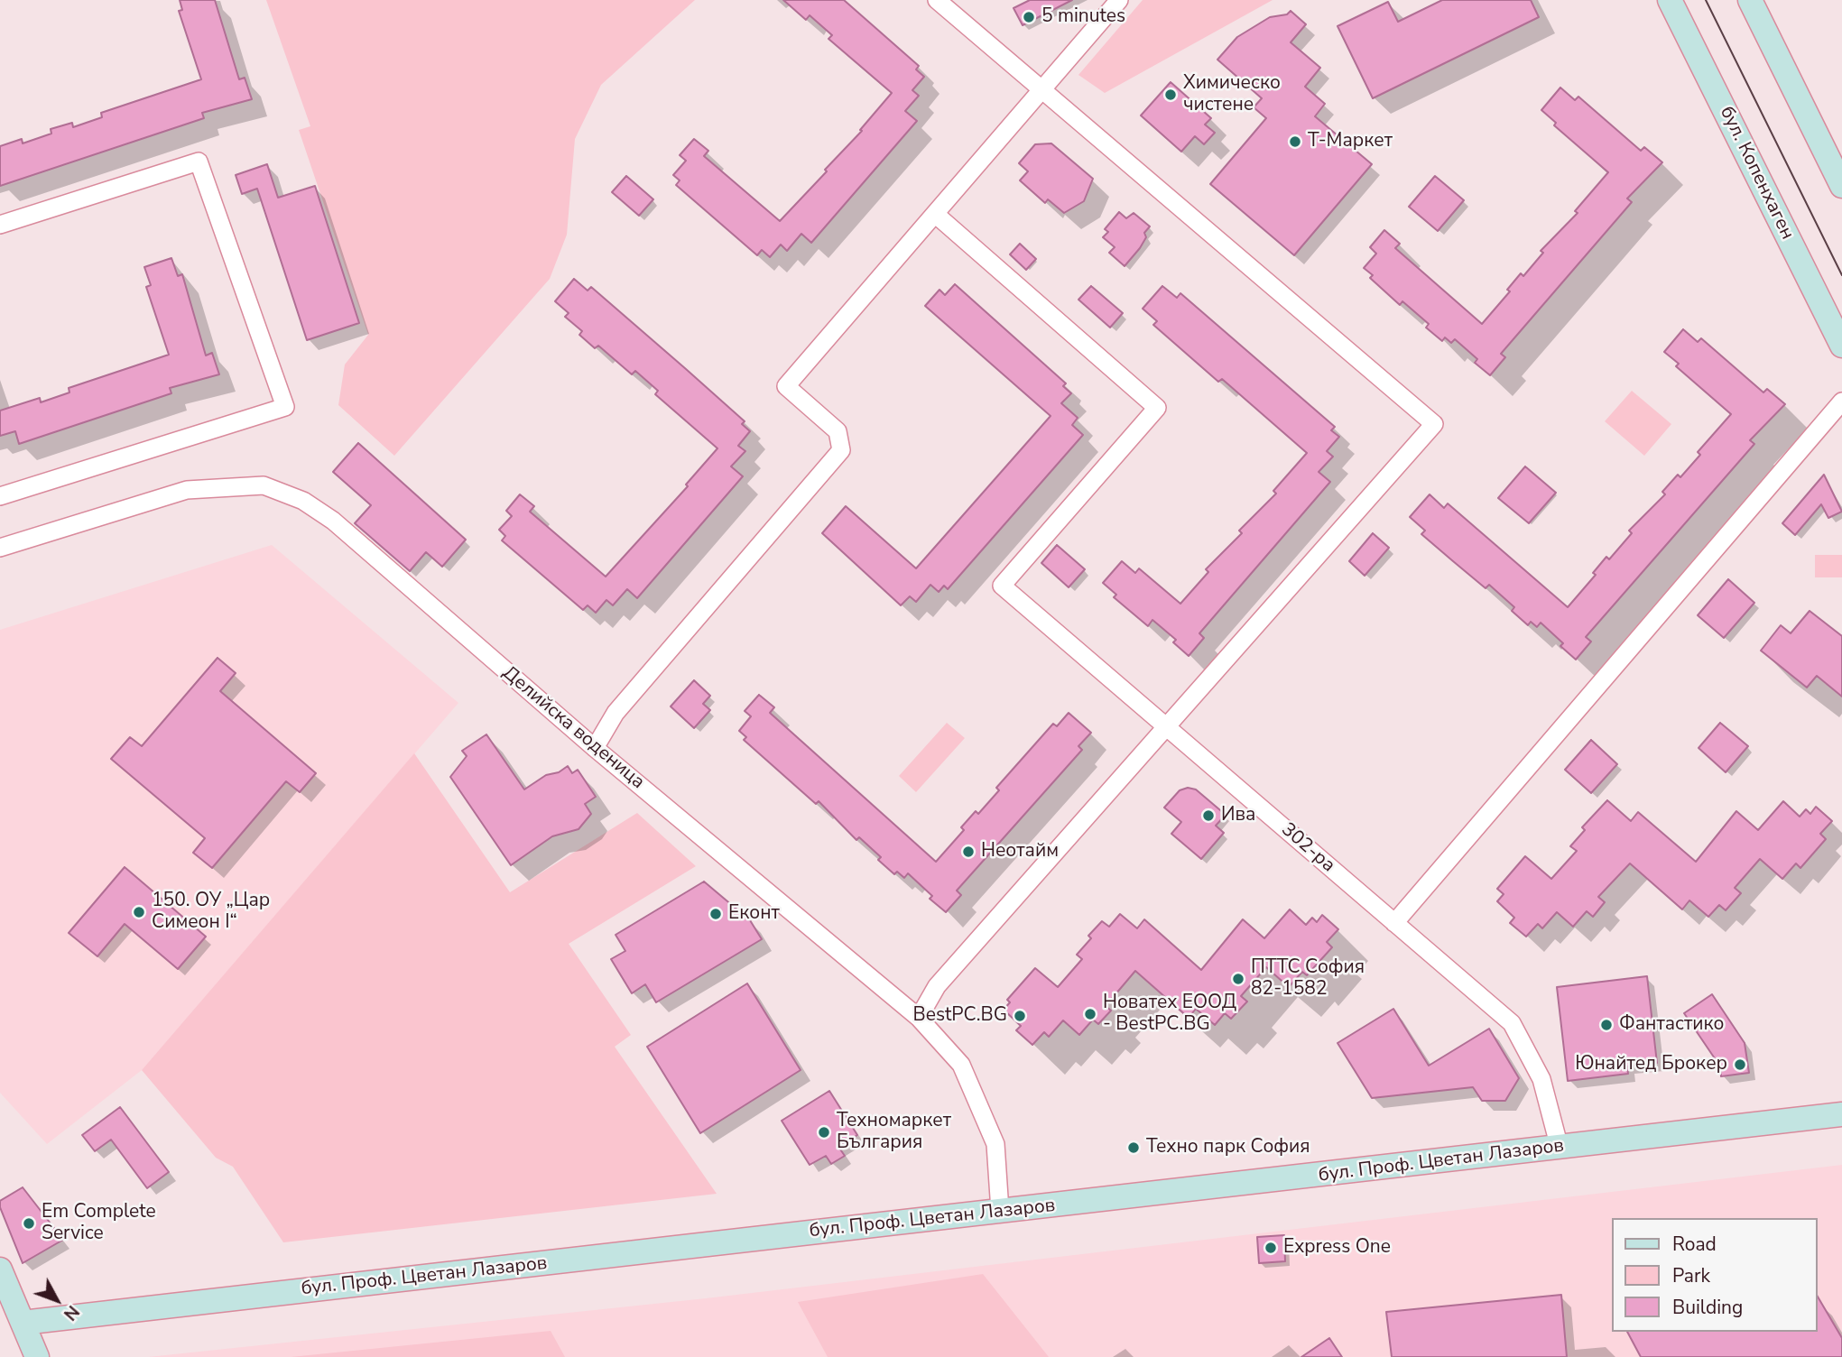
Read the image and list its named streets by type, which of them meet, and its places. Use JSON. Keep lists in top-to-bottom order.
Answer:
{
  "streets": {
    "main road": ["бул. Копенхаген", "бул. Проф. Цветан Лазаров"],
    "street": ["Делийска воденица", "302-ра"]
  },
  "crossings": [
    ["Делийска воденица", "бул. Проф. Цветан Лазаров"],
    ["302-ра", "бул. Проф. Цветан Лазаров"]
  ],
  "places": [
    "5 minutes",
    "Химическо чистене",
    "Т-Маркет",
    "Ива",
    "Неотайм",
    "150. ОУ „Цар Симеон I“",
    "Еконт",
    "ПТТС София 82-1582",
    "Новатех ЕООД - BestPC.BG",
    "BestPC.BG",
    "Фантастико",
    "Юнайтед Брокер",
    "Техномаркет България",
    "Техно парк София",
    "Em Complete Service",
    "Express One"
  ],
  "legend": ["Road", "Park", "Building"],
  "north": "bottom right"
}
